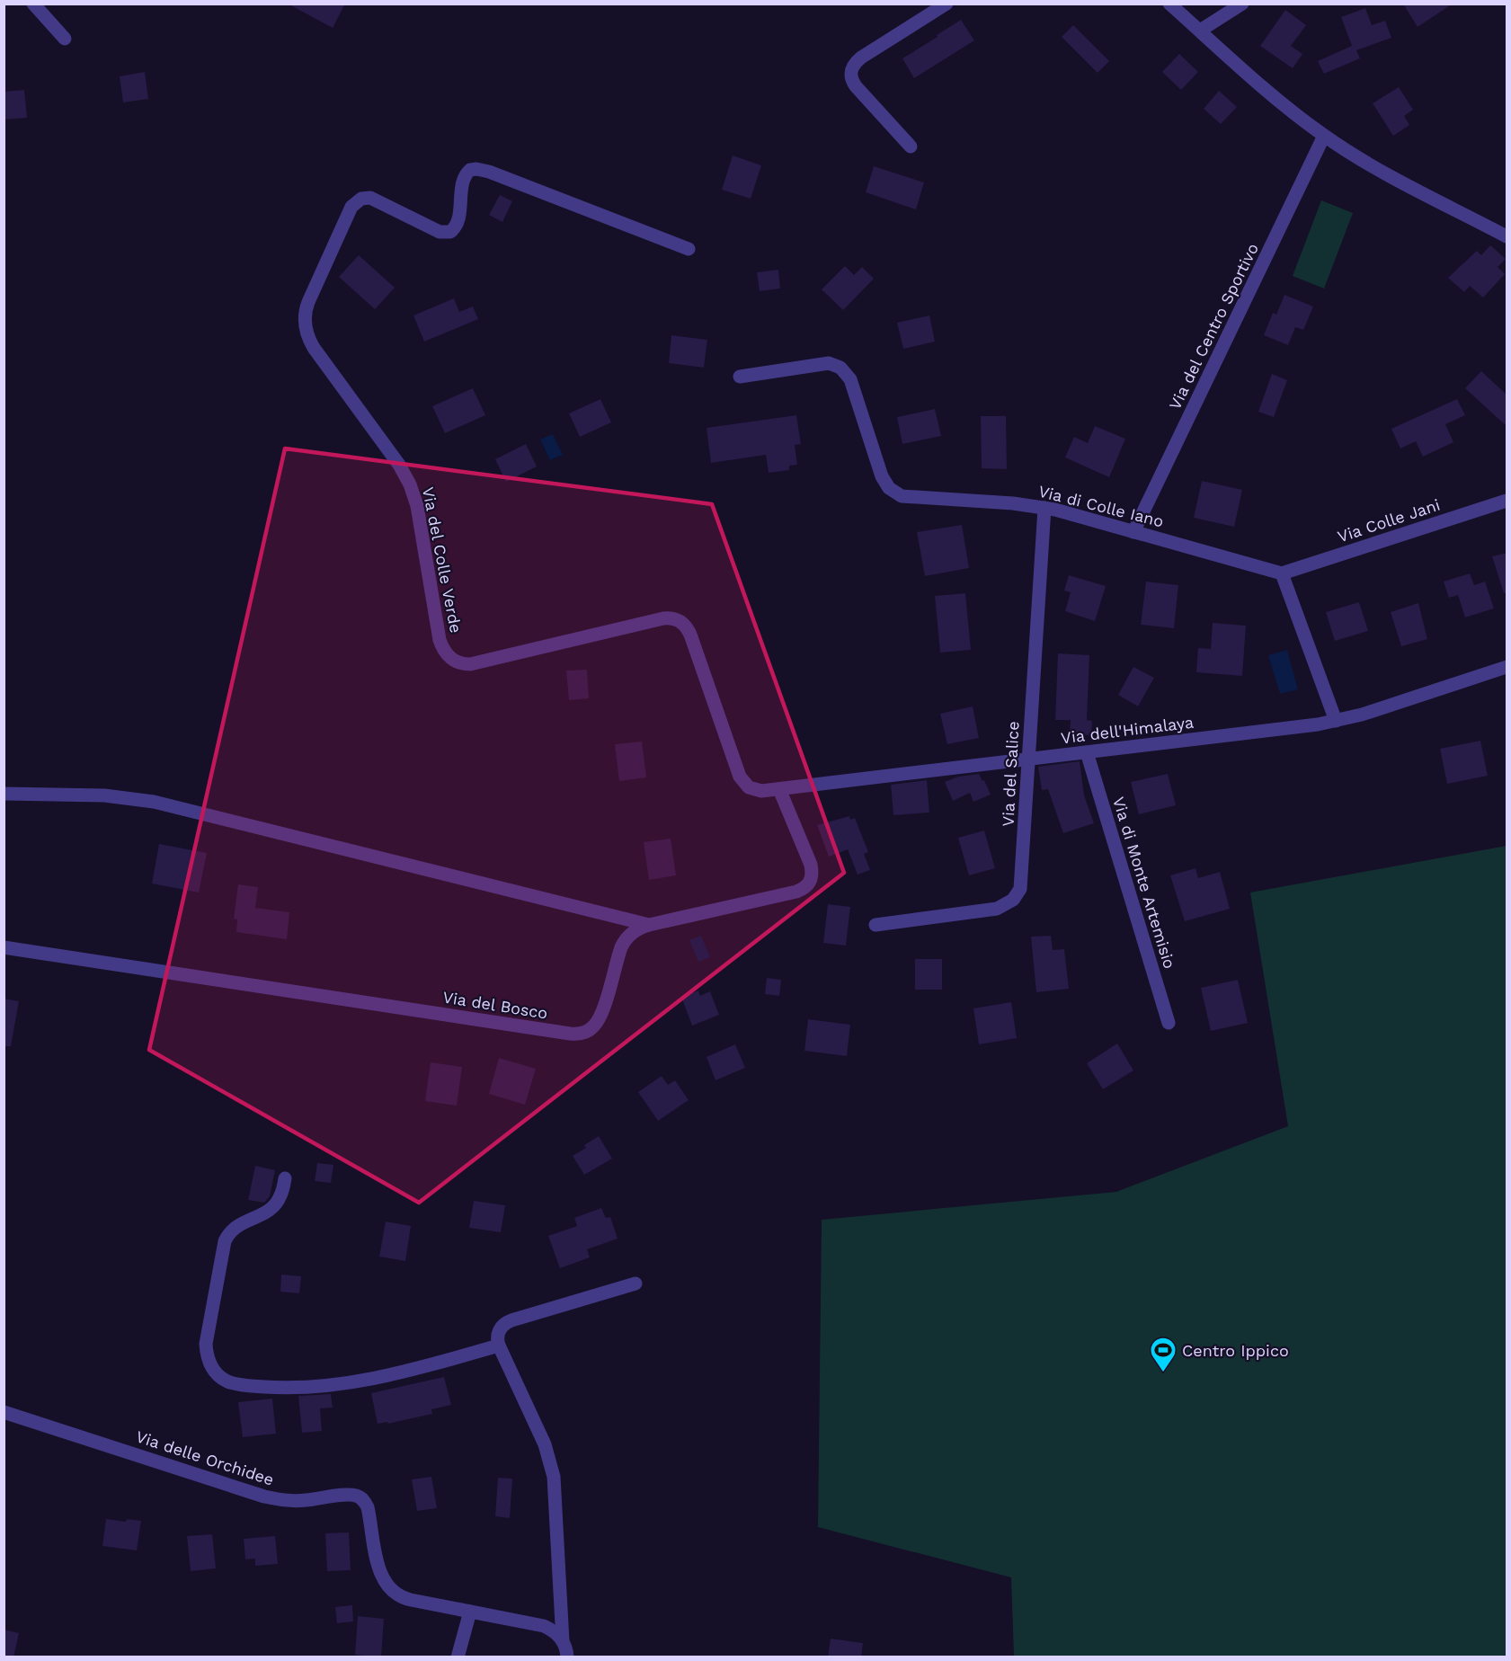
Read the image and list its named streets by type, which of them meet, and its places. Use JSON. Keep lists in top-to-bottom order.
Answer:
{
  "streets": {
    "street": [
      "Via del Centro Sportivo",
      "Via di Colle Iano",
      "Via Colle Jani",
      "Via del Colle Verde",
      "Via dell'Himalaya",
      "Via del Salice",
      "Via di Monte Artemisio",
      "Via del Bosco",
      "Via delle Orchidee"
    ]
  },
  "crossings": [
    ["Via del Centro Sportivo", "Via di Colle Iano"],
    ["Via di Colle Iano", "Via Colle Jani"],
    ["Via di Colle Iano", "Via del Salice"],
    ["Via del Colle Verde", "Via dell'Himalaya"],
    ["Via dell'Himalaya", "Via del Salice"],
    ["Via dell'Himalaya", "Via di Monte Artemisio"],
    ["Via dell'Himalaya", "Via del Bosco"]
  ],
  "places": {
    "sports": ["Centro Ippico"]
  }
}
